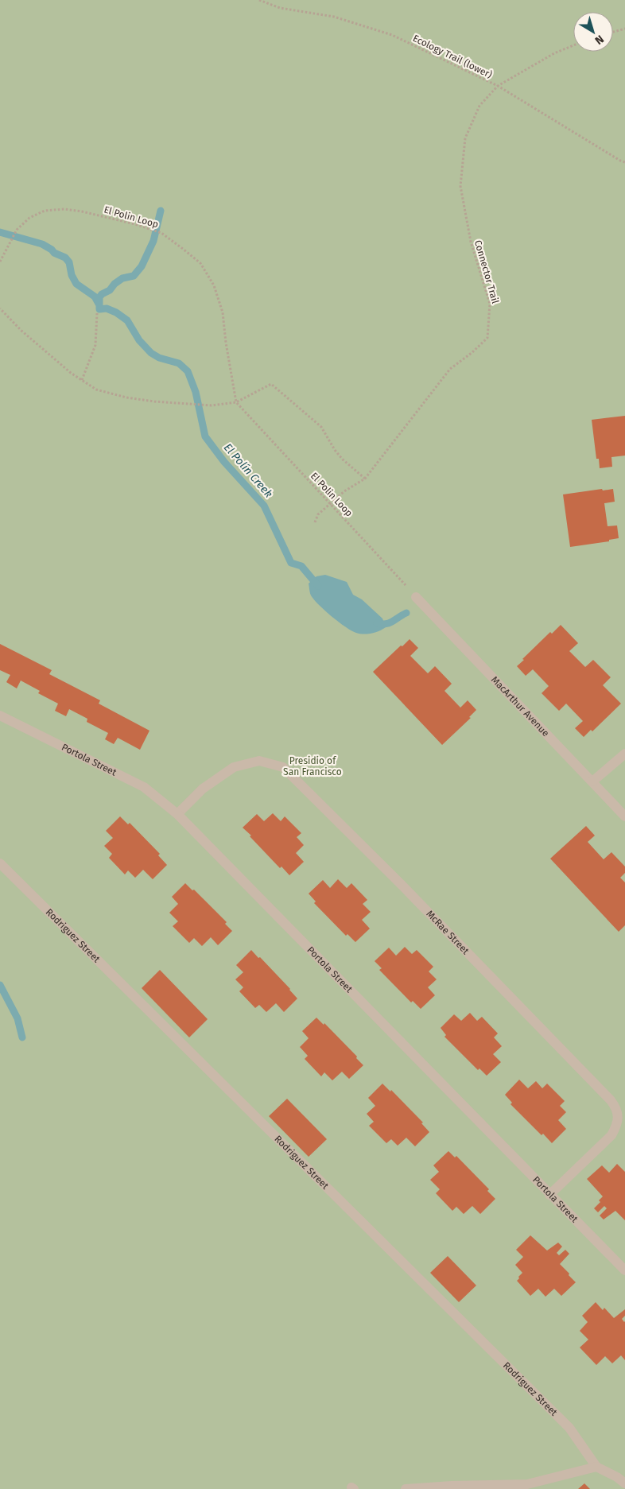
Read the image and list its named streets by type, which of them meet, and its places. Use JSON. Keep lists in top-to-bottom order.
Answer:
{
  "streets": {
    "street": [
      "MacArthur Avenue",
      "Portola Street",
      "McRae Street",
      "Rodriguez Street"
    ],
    "path": ["Ecology Trail (lower)", "El Polin Loop", "Connector Trail"]
  },
  "crossings": [
    ["Ecology Trail (lower)", "Connector Trail"],
    ["El Polin Loop", "Connector Trail"],
    ["El Polin Loop", "MacArthur Avenue"],
    ["Portola Street", "McRae Street"]
  ],
  "water": ["El Polín Creek"],
  "parks": ["Presidio of San Francisco"],
  "north": "bottom right"
}
